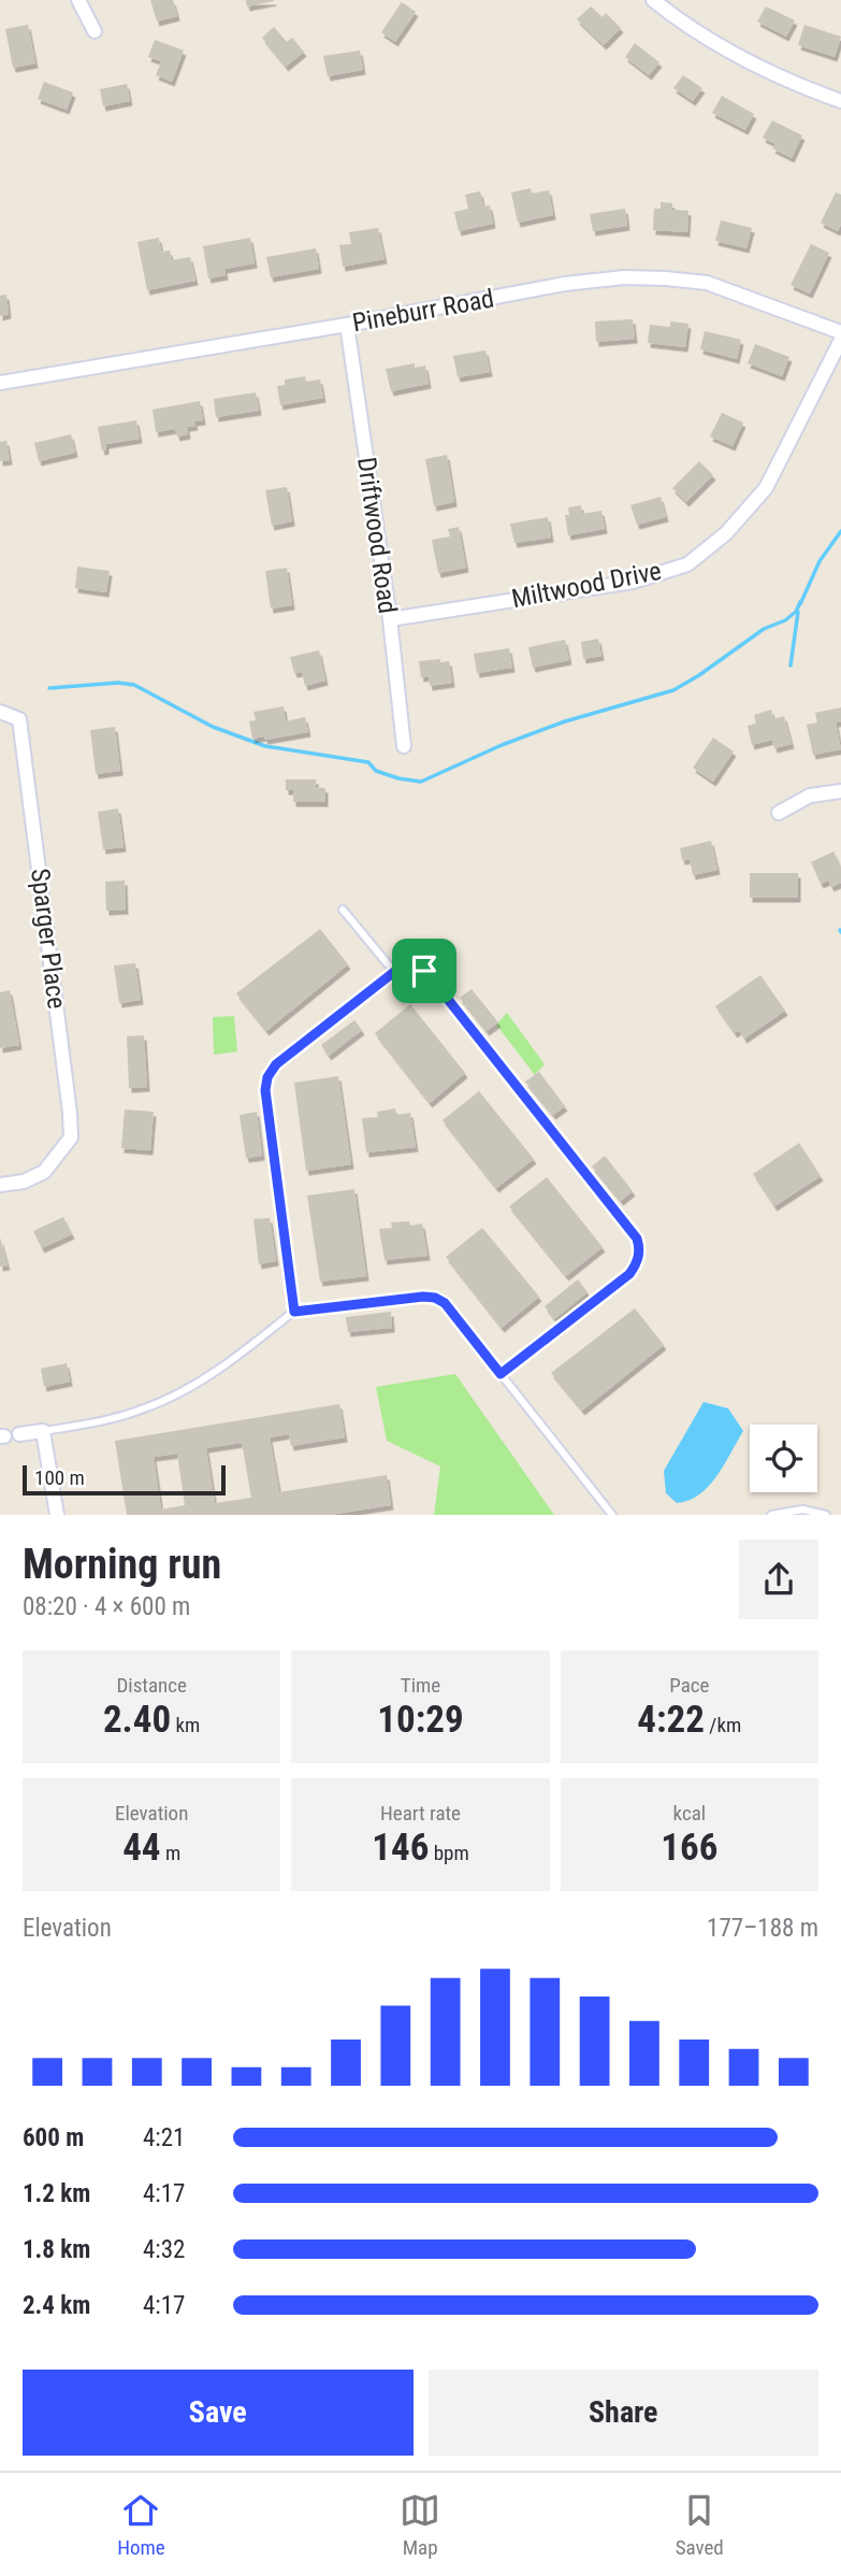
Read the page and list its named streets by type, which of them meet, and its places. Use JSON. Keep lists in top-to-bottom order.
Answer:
{
  "streets": {
    "street": [
      "Pineburr Road",
      "Driftwood Road",
      "Miltwood Drive",
      "Sparger Place"
    ]
  },
  "crossings": [
    ["Pineburr Road", "Driftwood Road"],
    ["Driftwood Road", "Miltwood Drive"]
  ],
  "scale_bar": "100 m",
  "page": {
    "scale": "100 m",
    "heading": ["Morning run", "08:20 · 4 × 600 m"],
    "stats": [
      ["Distance", "2.40 km"],
      ["Time", "10:29"],
      ["Pace", "4:22 /km"],
      ["Elevation", "44 m"],
      ["Heart rate", "146 bpm"],
      ["kcal", "166"]
    ],
    "chart": ["Elevation", "177–188 m"],
    "list": [
      {
        "name": "600 m",
        "note": "4:21"
      },
      {
        "name": "1.2 km",
        "note": "4:17"
      },
      {
        "name": "1.8 km",
        "note": "4:32"
      },
      {
        "name": "2.4 km",
        "note": "4:17"
      }
    ],
    "buttons": ["Save", "Share"],
    "tabs": ["Home", "Map", "Saved"]
  }
}
